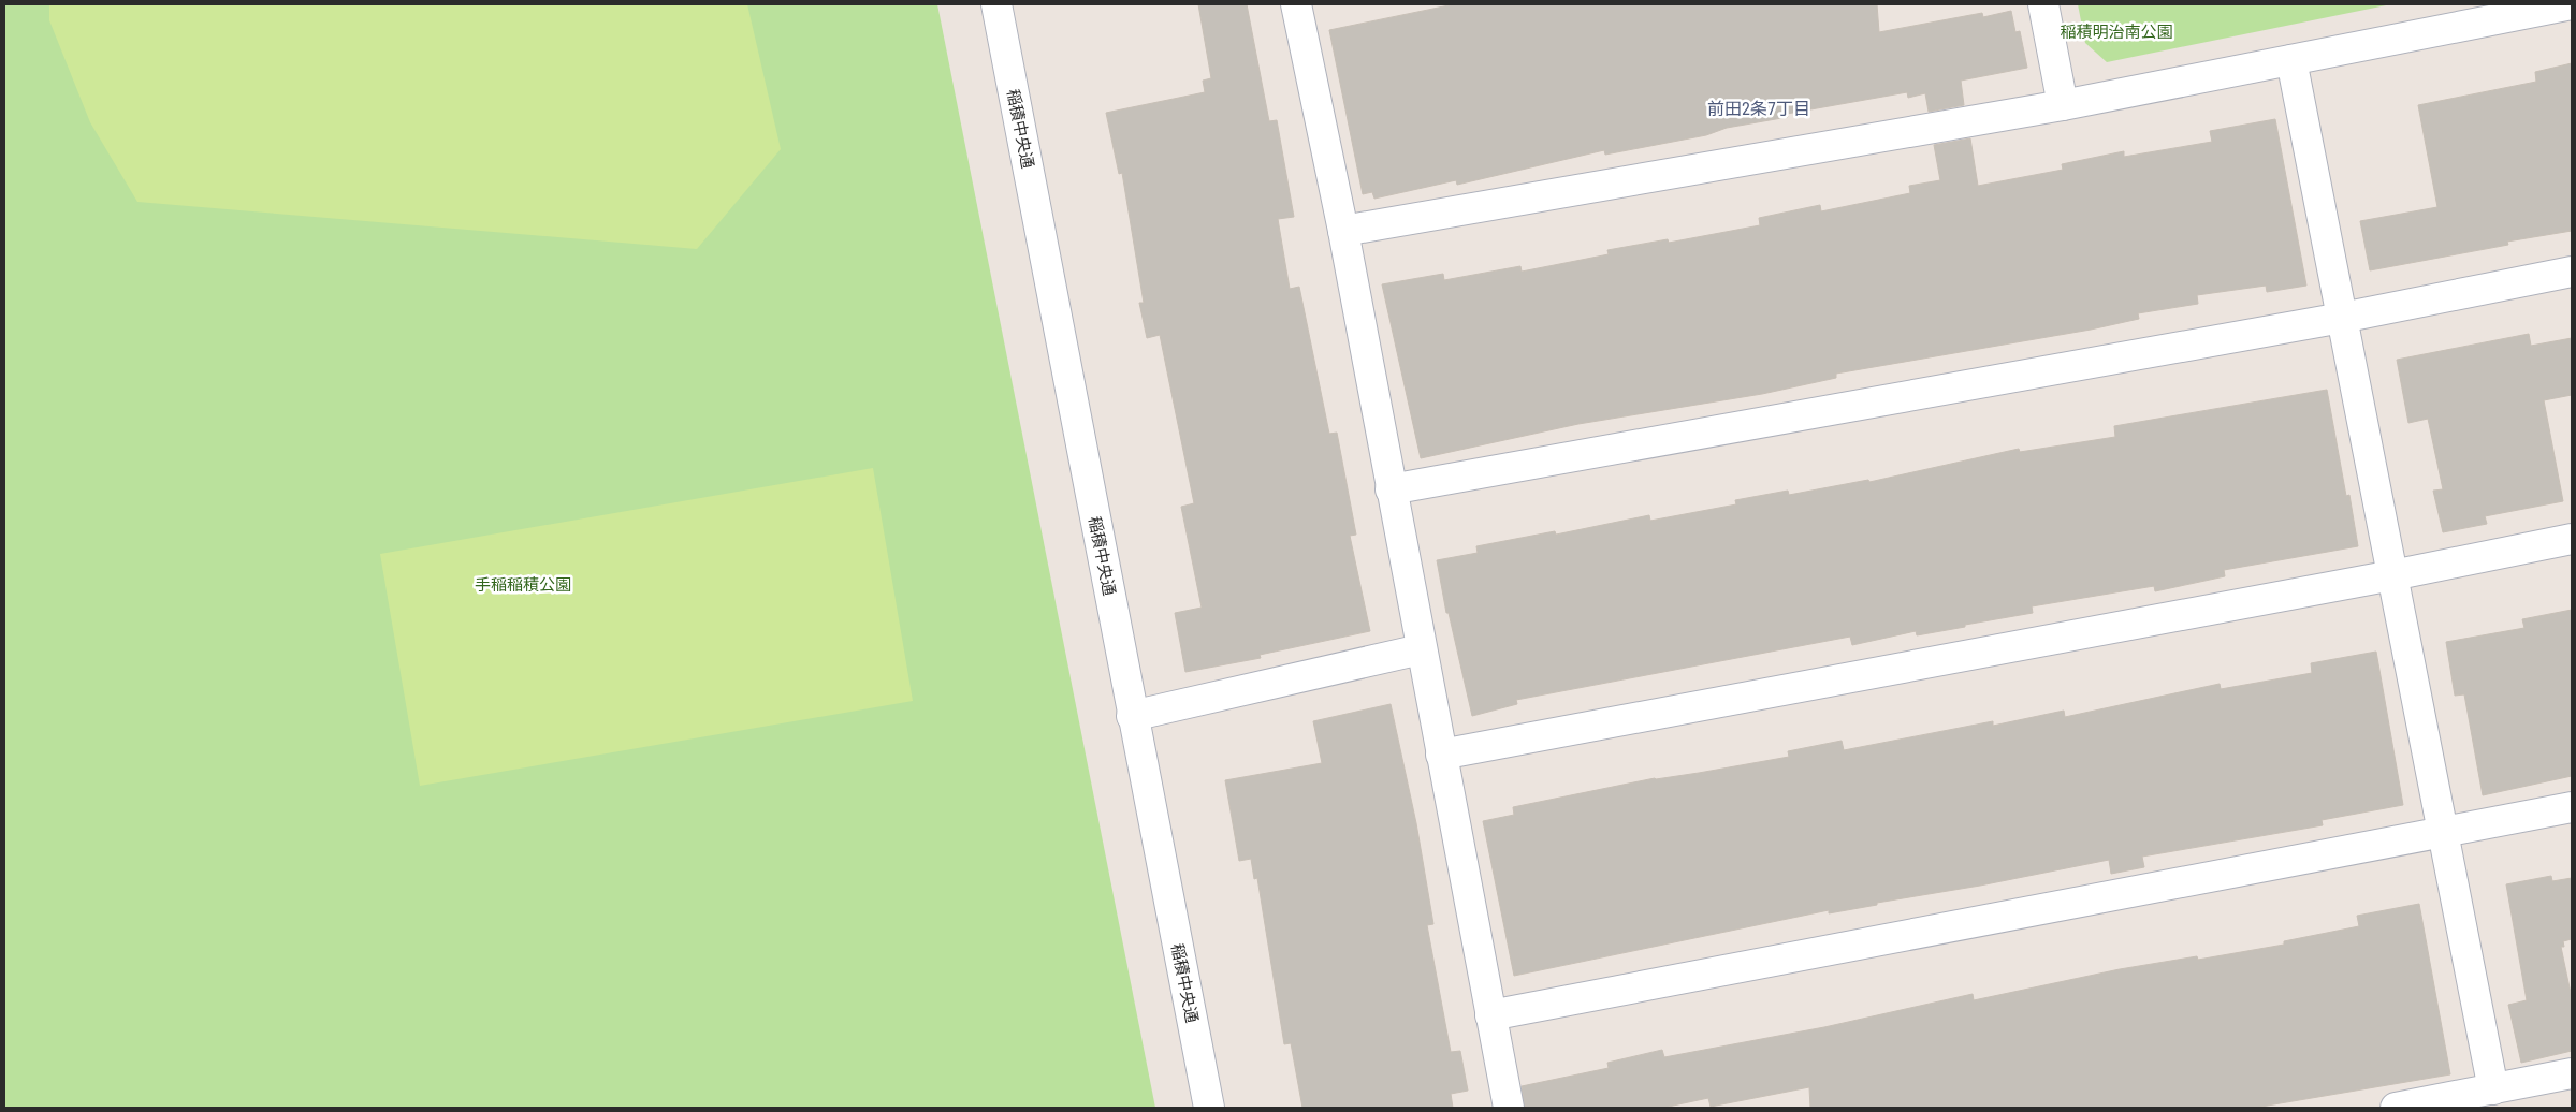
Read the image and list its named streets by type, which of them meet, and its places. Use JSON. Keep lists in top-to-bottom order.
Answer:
{
  "streets": {
    "street": ["稲積中央通"]
  },
  "districts": ["前田2条7丁目"],
  "parks": ["稲積明治南公園", "手稲稲積公園"]
}
